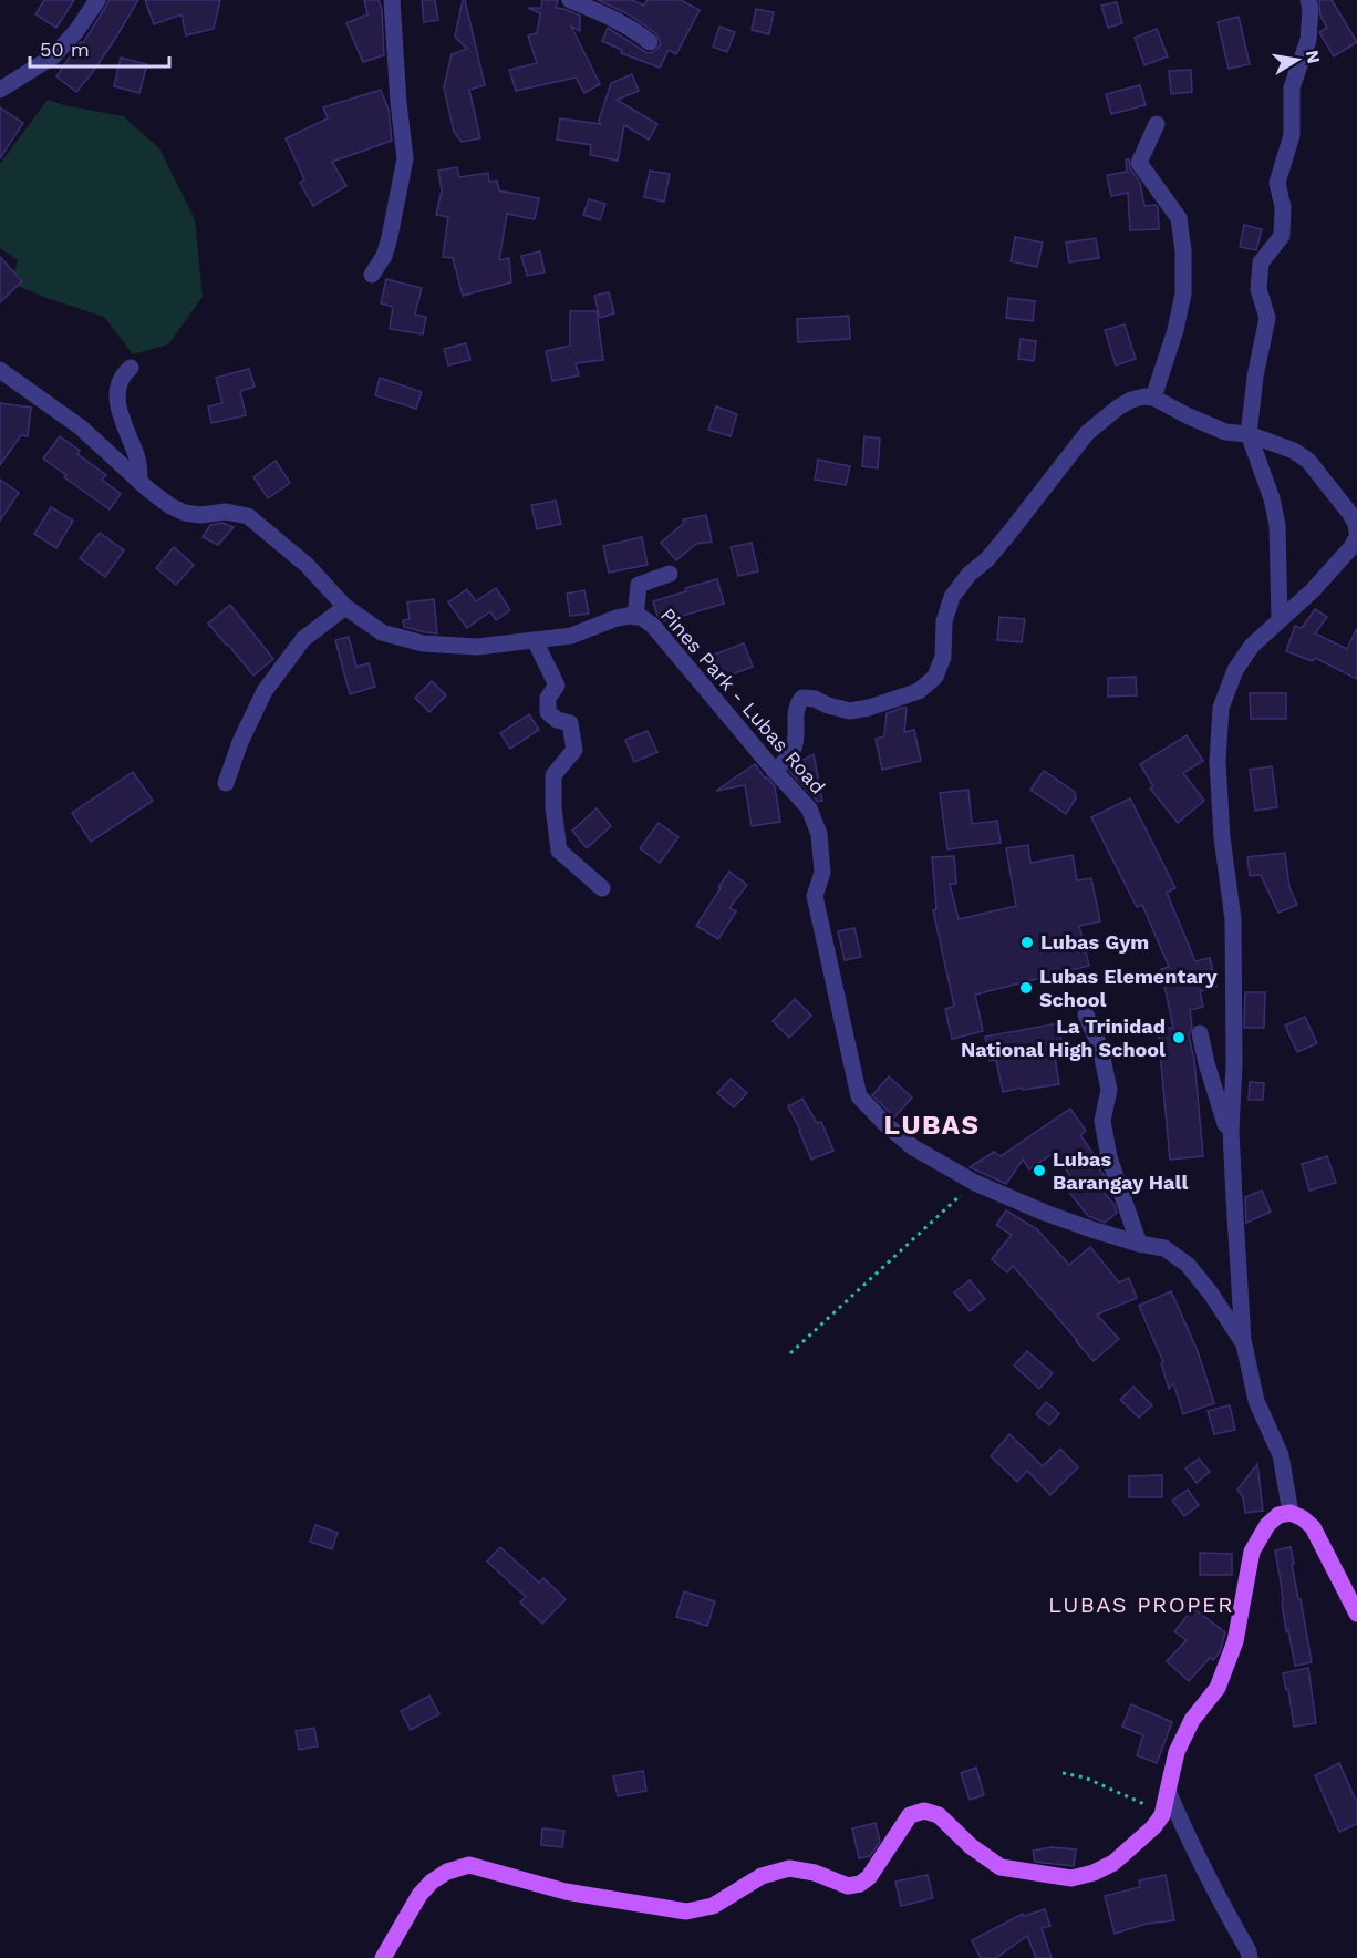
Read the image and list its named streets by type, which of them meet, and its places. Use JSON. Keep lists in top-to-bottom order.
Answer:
{
  "streets": {
    "street": ["Pines Park - Lubas Road"]
  },
  "districts": ["LUBAS", "LUBAS PROPER"],
  "places": [
    "Lubas Gym",
    "Lubas Elementary School",
    "La Trinidad National High School",
    "Lubas Barangay Hall"
  ],
  "scale_bar": "50 m",
  "north": "right"
}
